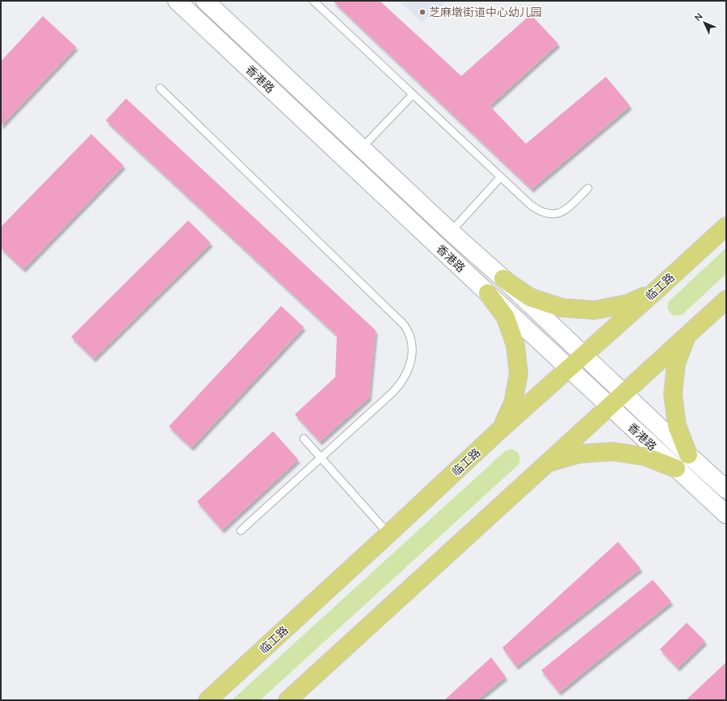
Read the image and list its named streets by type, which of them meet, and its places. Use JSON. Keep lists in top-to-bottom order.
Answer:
{
  "streets": {
    "main road": ["香港路", "临工路"]
  },
  "crossings": [
    ["香港路", "临工路"]
  ],
  "places": ["芝麻墩街道中心幼儿园"],
  "north": "top left"
}
